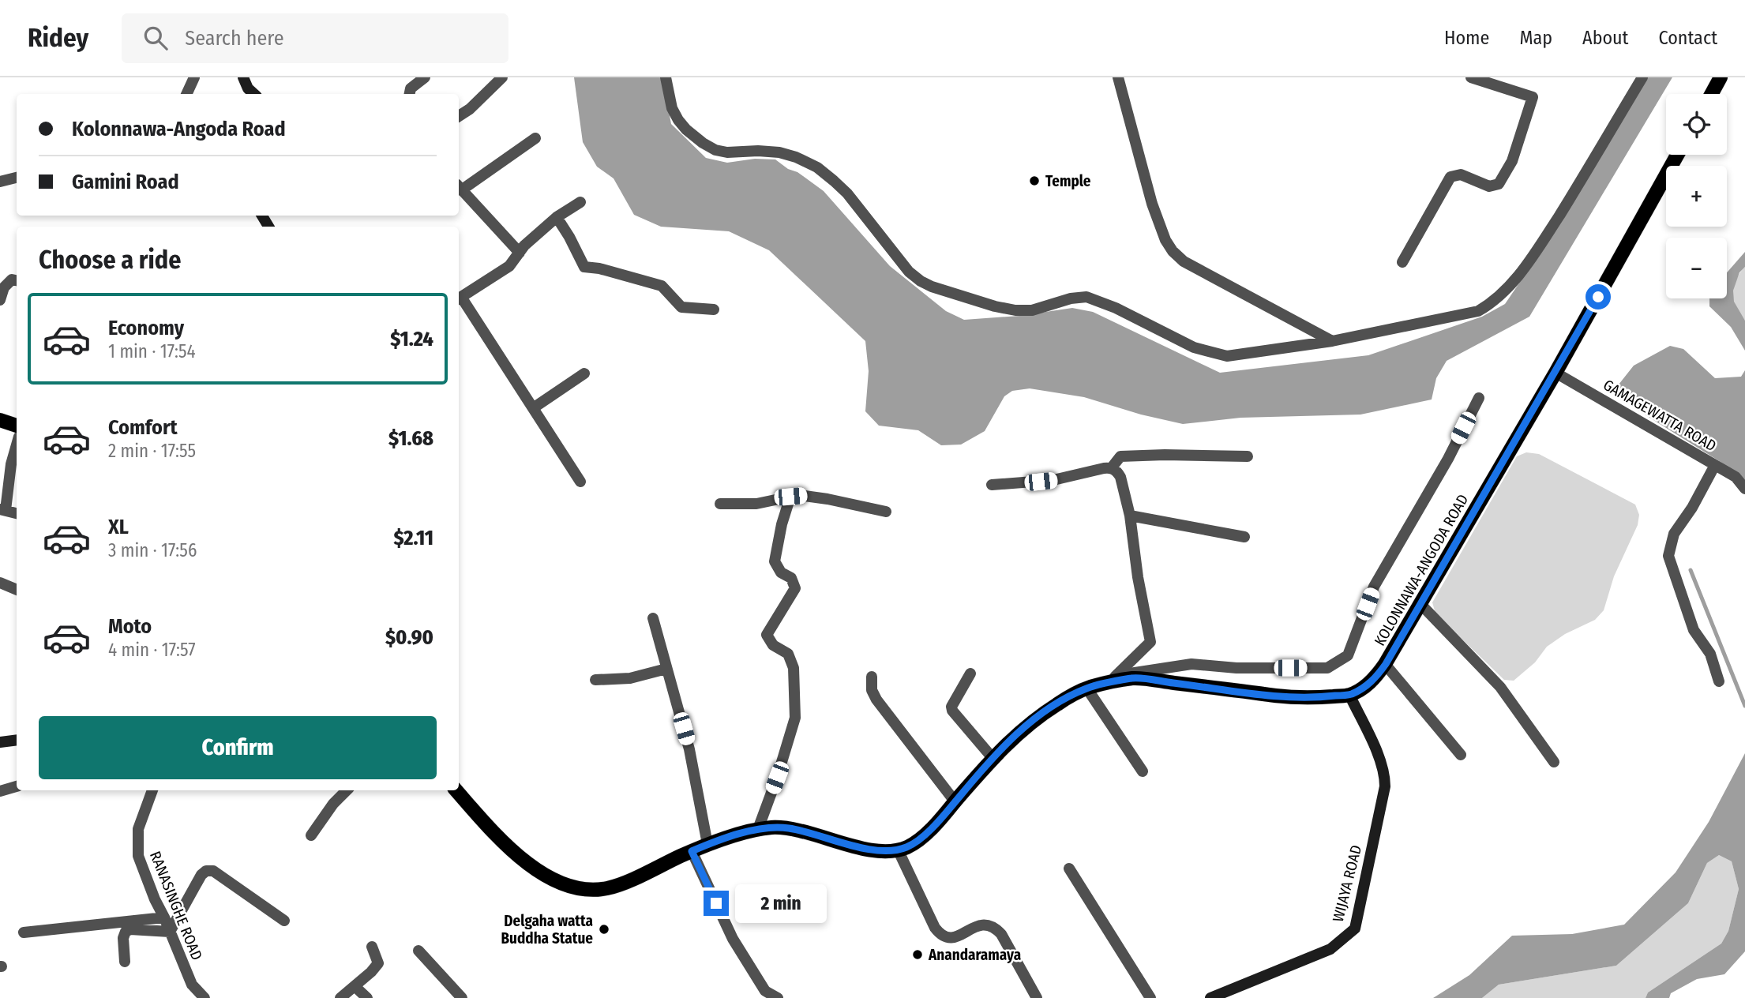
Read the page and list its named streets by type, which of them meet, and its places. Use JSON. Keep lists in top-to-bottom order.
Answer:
{
  "streets": {
    "main road": ["KOLONNAWA-ANGODA ROAD"],
    "street": ["GAMAGEWATTA ROAD", "WIJAYA ROAD", "RANASINGHE ROAD"]
  },
  "crossings": [
    ["GAMAGEWATTA ROAD", "KOLONNAWA-ANGODA ROAD"],
    ["KOLONNAWA-ANGODA ROAD", "WIJAYA ROAD"]
  ],
  "places": ["Temple", "Delgaha watta Buddha Statue", "Anandaramaya"],
  "page": {
    "header": "Ridey",
    "search": "Search here",
    "nav": [
      "Home",
      "Map",
      "About",
      "Contact"
    ],
    "map_buttons": ["+", "−"],
    "banner": ["Kolonnawa-Angoda Road", "Gamini Road"],
    "heading": "Choose a ride",
    "list": [
      {
        "name": "Economy",
        "note": "1 min · 17:54",
        "value": "$1.24"
      },
      {
        "name": "Comfort",
        "note": "2 min · 17:55",
        "value": "$1.68"
      },
      {
        "name": "XL",
        "note": "3 min · 17:56",
        "value": "$2.11"
      },
      {
        "name": "Moto",
        "note": "4 min · 17:57",
        "value": "$0.90"
      }
    ],
    "buttons": "Confirm",
    "bubble": "2 min"
  }
}
